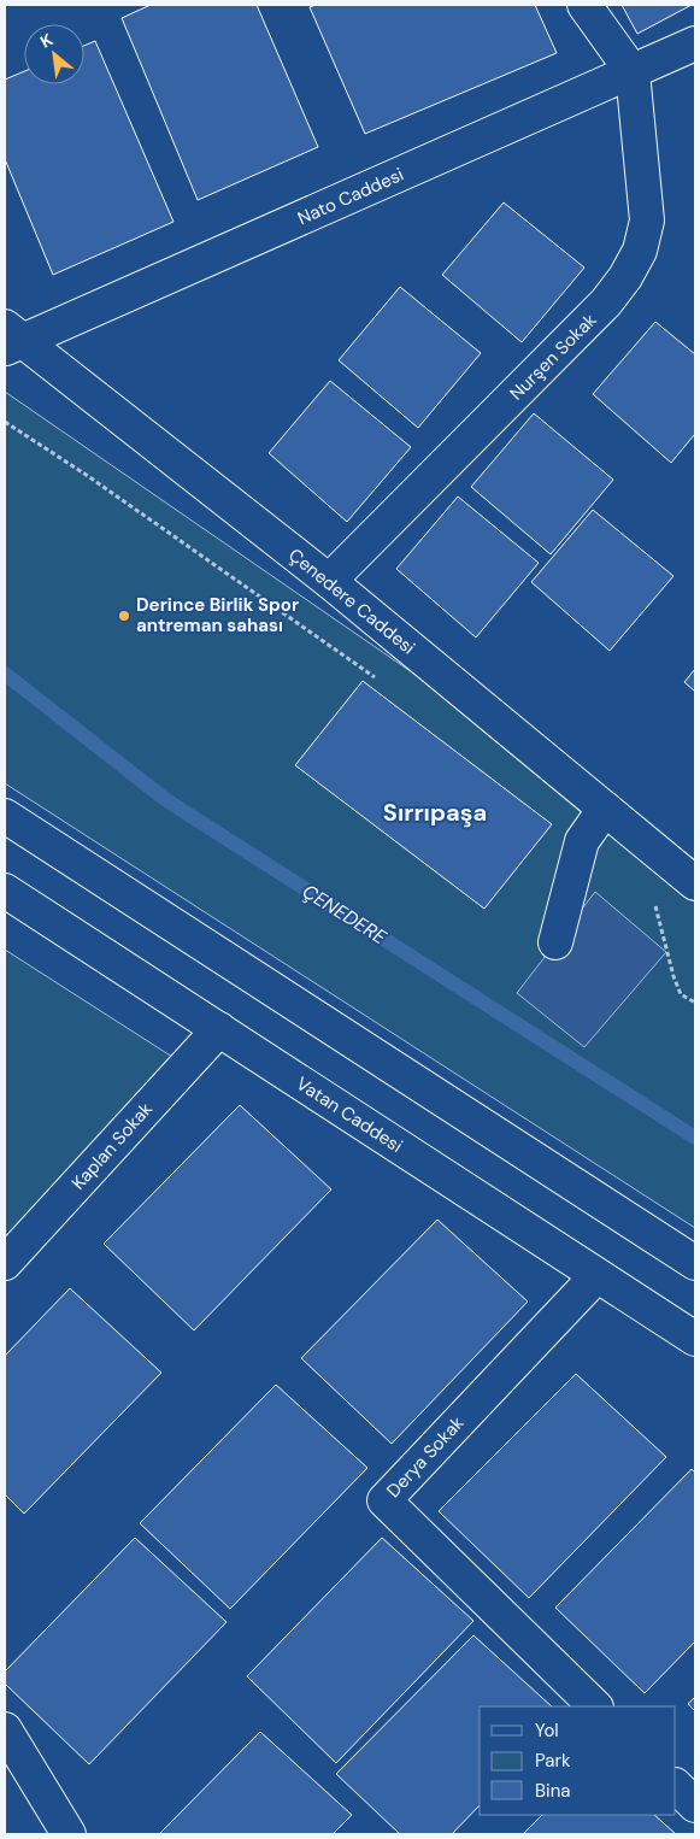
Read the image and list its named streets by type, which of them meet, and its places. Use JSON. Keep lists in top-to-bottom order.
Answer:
{
  "streets": {
    "street": [
      "Nato Caddesi",
      "Nurşen Sokak",
      "Çenedere Caddesi",
      "Vatan Caddesi",
      "Kaplan Sokak",
      "Derya Sokak"
    ]
  },
  "crossings": [
    ["Nato Caddesi", "Nurşen Sokak"],
    ["Nato Caddesi", "Çenedere Caddesi"],
    ["Nurşen Sokak", "Çenedere Caddesi"],
    ["Vatan Caddesi", "Kaplan Sokak"],
    ["Vatan Caddesi", "Derya Sokak"]
  ],
  "districts": ["Sırrıpaşa"],
  "water": ["ÇENEDERE"],
  "places": ["Derince Birlik Spor antreman sahası"],
  "legend": ["Yol", "Park", "Bina"],
  "north": "top left"
}
